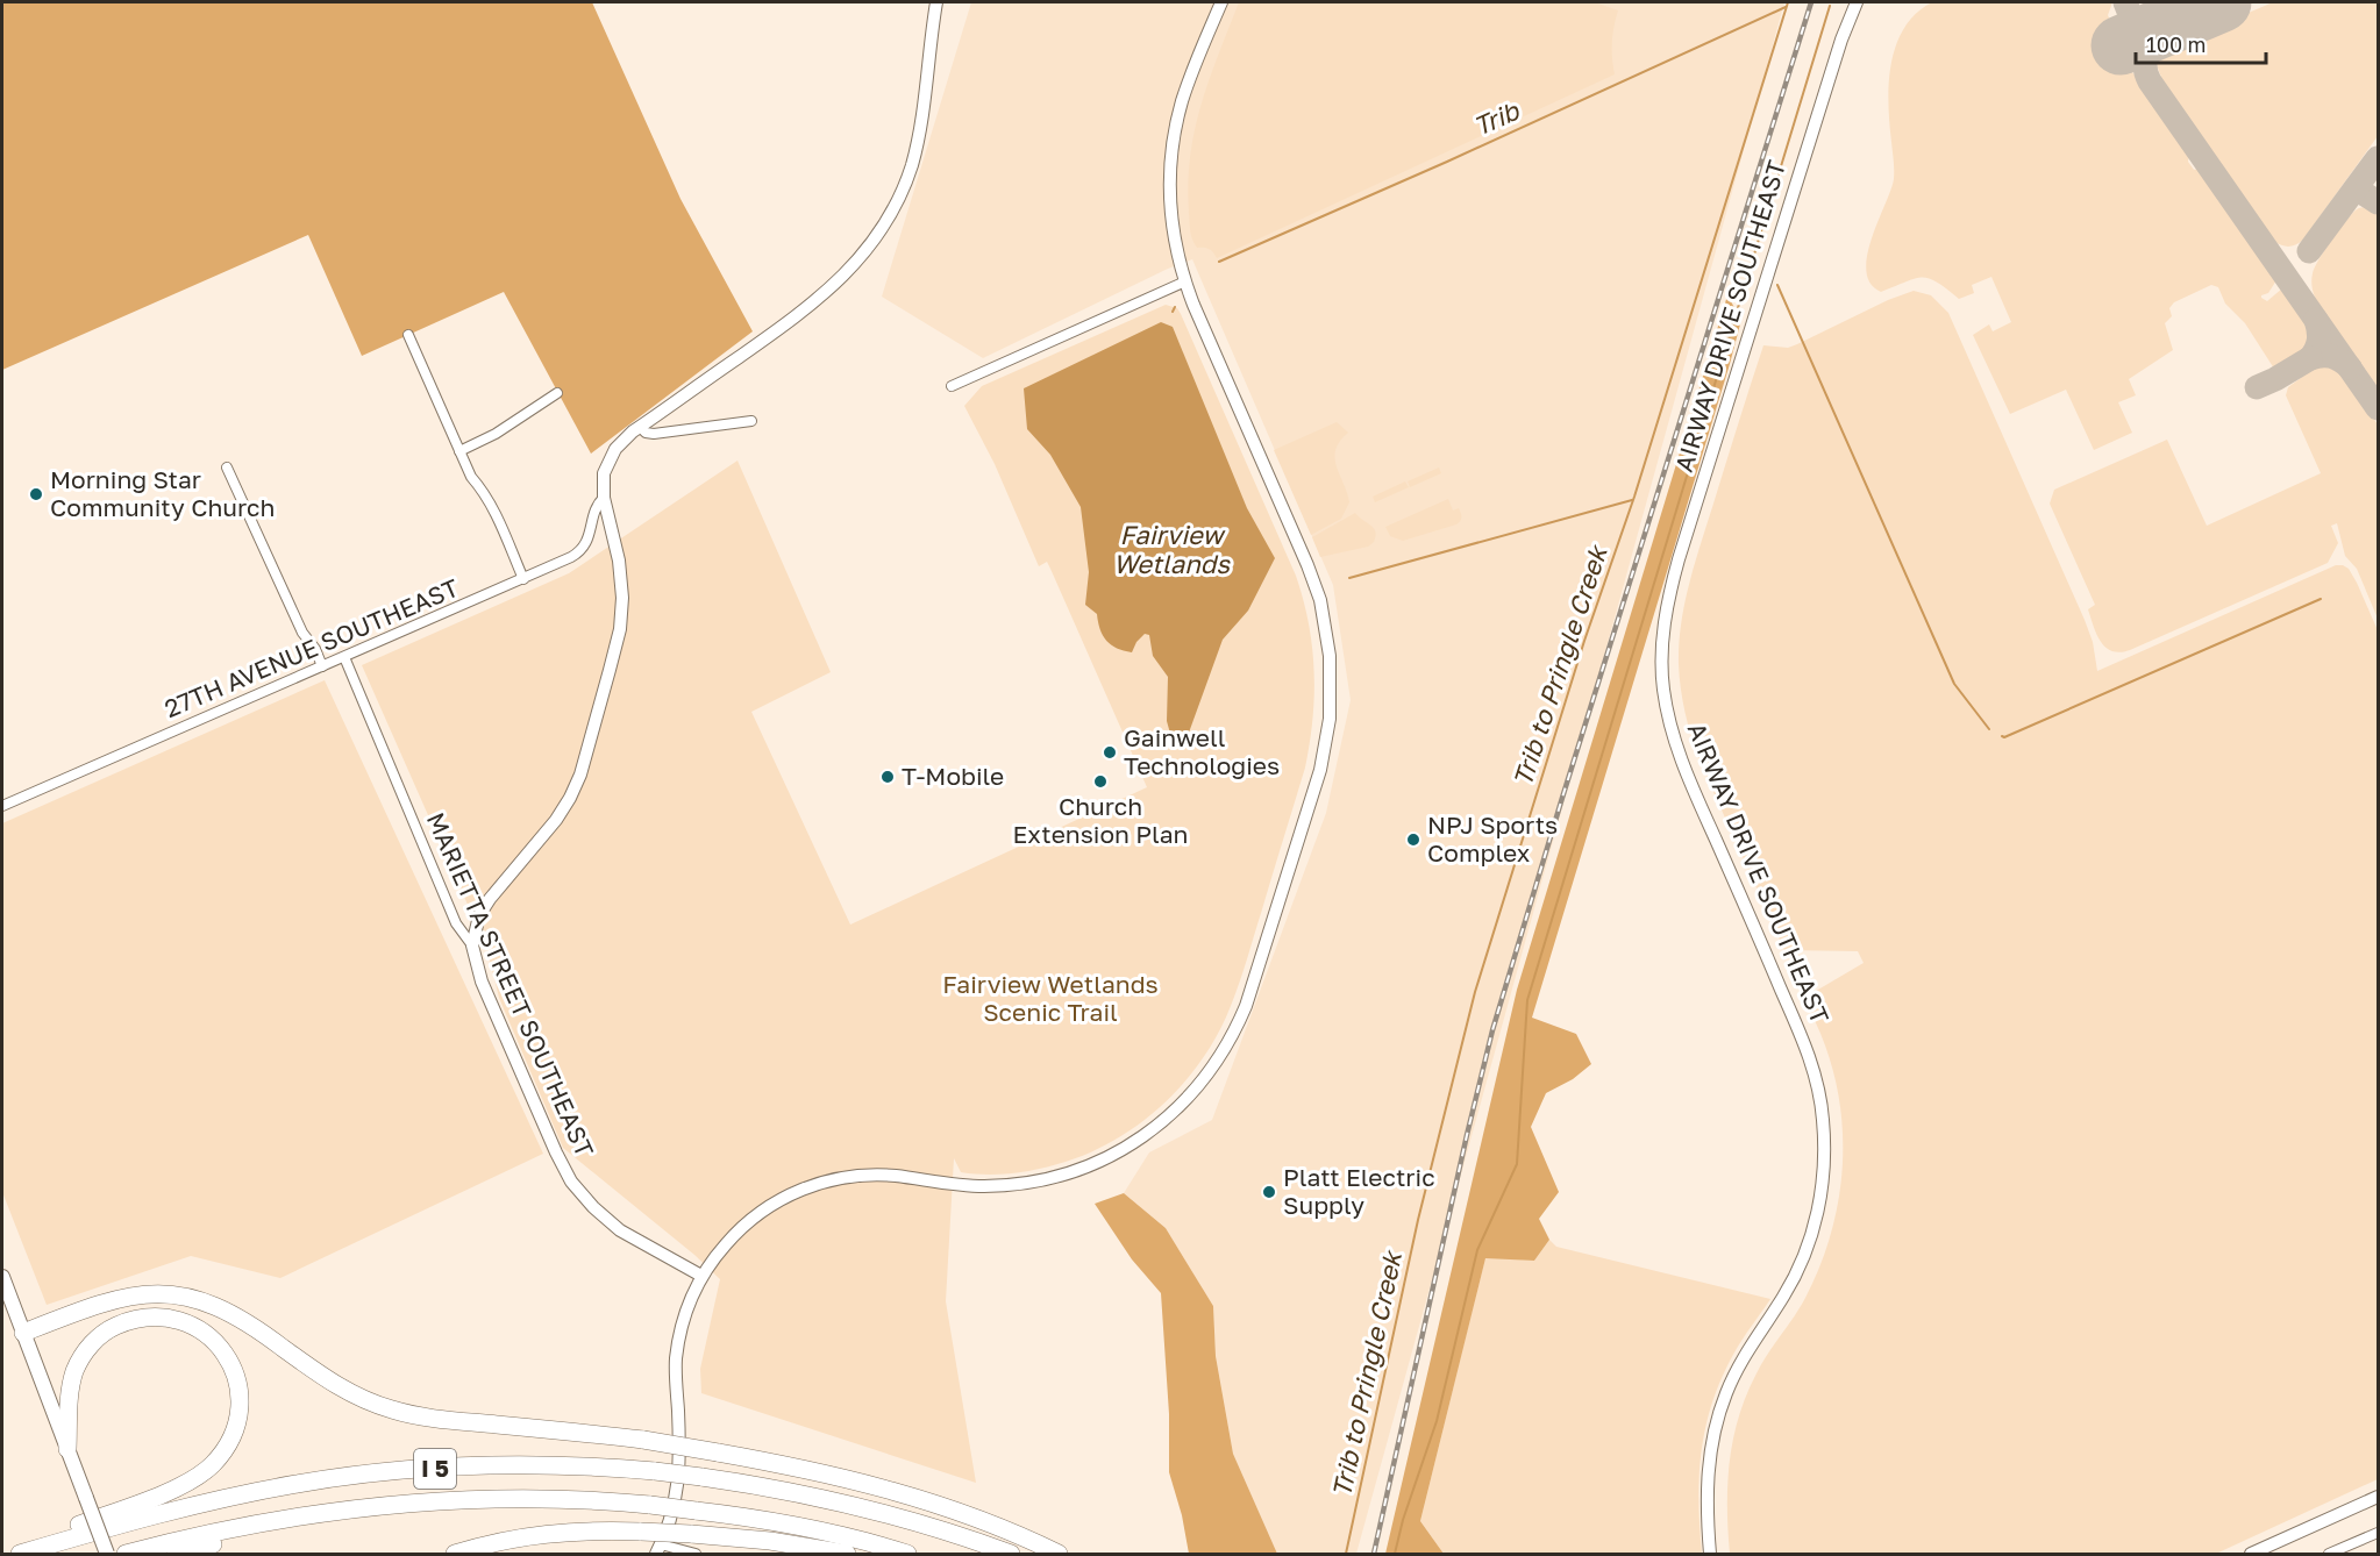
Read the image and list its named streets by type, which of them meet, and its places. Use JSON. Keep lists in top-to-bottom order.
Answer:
{
  "streets": {
    "highway": ["I 5"],
    "street": ["AIRWAY DRIVE SOUTHEAST", "27TH AVENUE SOUTHEAST", "MARIETTA STREET SOUTHEAST"]
  },
  "crossings": [
    ["27TH AVENUE SOUTHEAST", "MARIETTA STREET SOUTHEAST"]
  ],
  "water": ["Trib", "Fairview Wetlands", "Trib to Pringle Creek"],
  "parks": ["Fairview Wetlands Scenic Trail"],
  "places": [
    "Morning Star Community Church",
    "Gainwell Technologies",
    "T-Mobile",
    "Church Extension Plan",
    "NPJ Sports Complex",
    "Platt Electric Supply"
  ],
  "scale_bar": "100 m"
}
